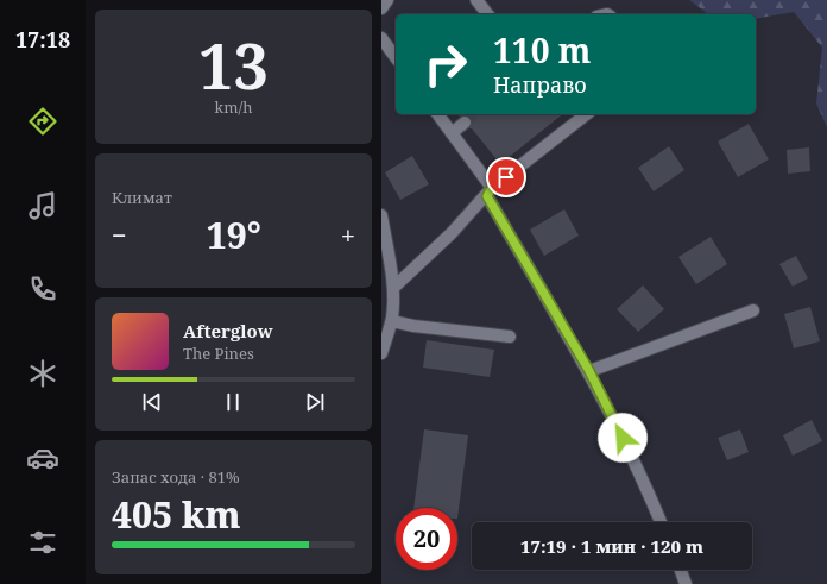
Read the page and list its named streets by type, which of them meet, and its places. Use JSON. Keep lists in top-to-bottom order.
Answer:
{
  "page": {
    "tabs": "17:18",
    "tile": [
      ["13", "km/h"],
      "Климат",
      ["Запас хода · 81%", "405 km"]
    ],
    "turn": ["110 m", "Направо"],
    "heat": ["−", "19°", "+"],
    "song": ["Afterglow", "The Pines"],
    "limit": "20",
    "trip": "17:19 · 1 мин · 120 m"
  }
}
